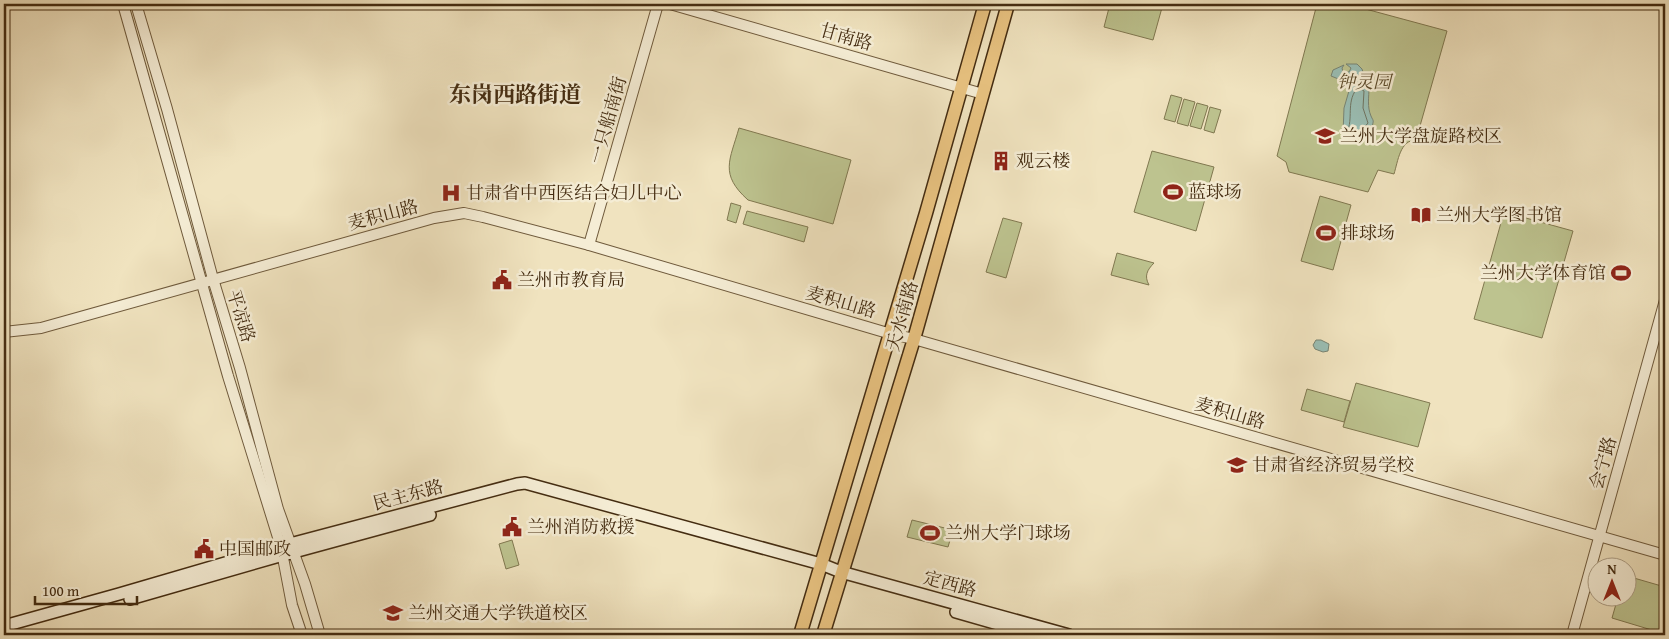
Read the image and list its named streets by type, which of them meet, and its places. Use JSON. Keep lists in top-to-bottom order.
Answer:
{
  "streets": {
    "main road": ["天水南路", "民主东路", "定西路"],
    "street": [
      "甘南路",
      "一只船南街",
      "麦积山路",
      "平凉路",
      "会宁路"
    ]
  },
  "crossings": [
    ["甘南路", "天水南路"],
    ["一只船南街", "麦积山路"],
    ["麦积山路", "平凉路"],
    ["麦积山路", "天水南路"],
    ["麦积山路", "会宁路"],
    ["平凉路", "民主东路"],
    ["天水南路", "民主东路"],
    ["天水南路", "定西路"],
    ["民主东路", "定西路"]
  ],
  "districts": ["东岗西路街道"],
  "parks": ["钟灵园"],
  "places": {
    "school or university": ["兰州大学盘旋路校区", "甘肃省经济贸易学校", "兰州交通大学铁道校区"],
    "building": ["观云楼"],
    "sports": [
      "蓝球场",
      "排球场",
      "兰州大学体育馆",
      "兰州大学门球场"
    ],
    "hospital": ["甘肃省中西医结合妇儿中心"],
    "library": ["兰州大学图书馆"],
    "public building": ["兰州市教育局", "兰州消防救援", "中国邮政"]
  },
  "scale_bar": "100 m",
  "north": "top"
}
